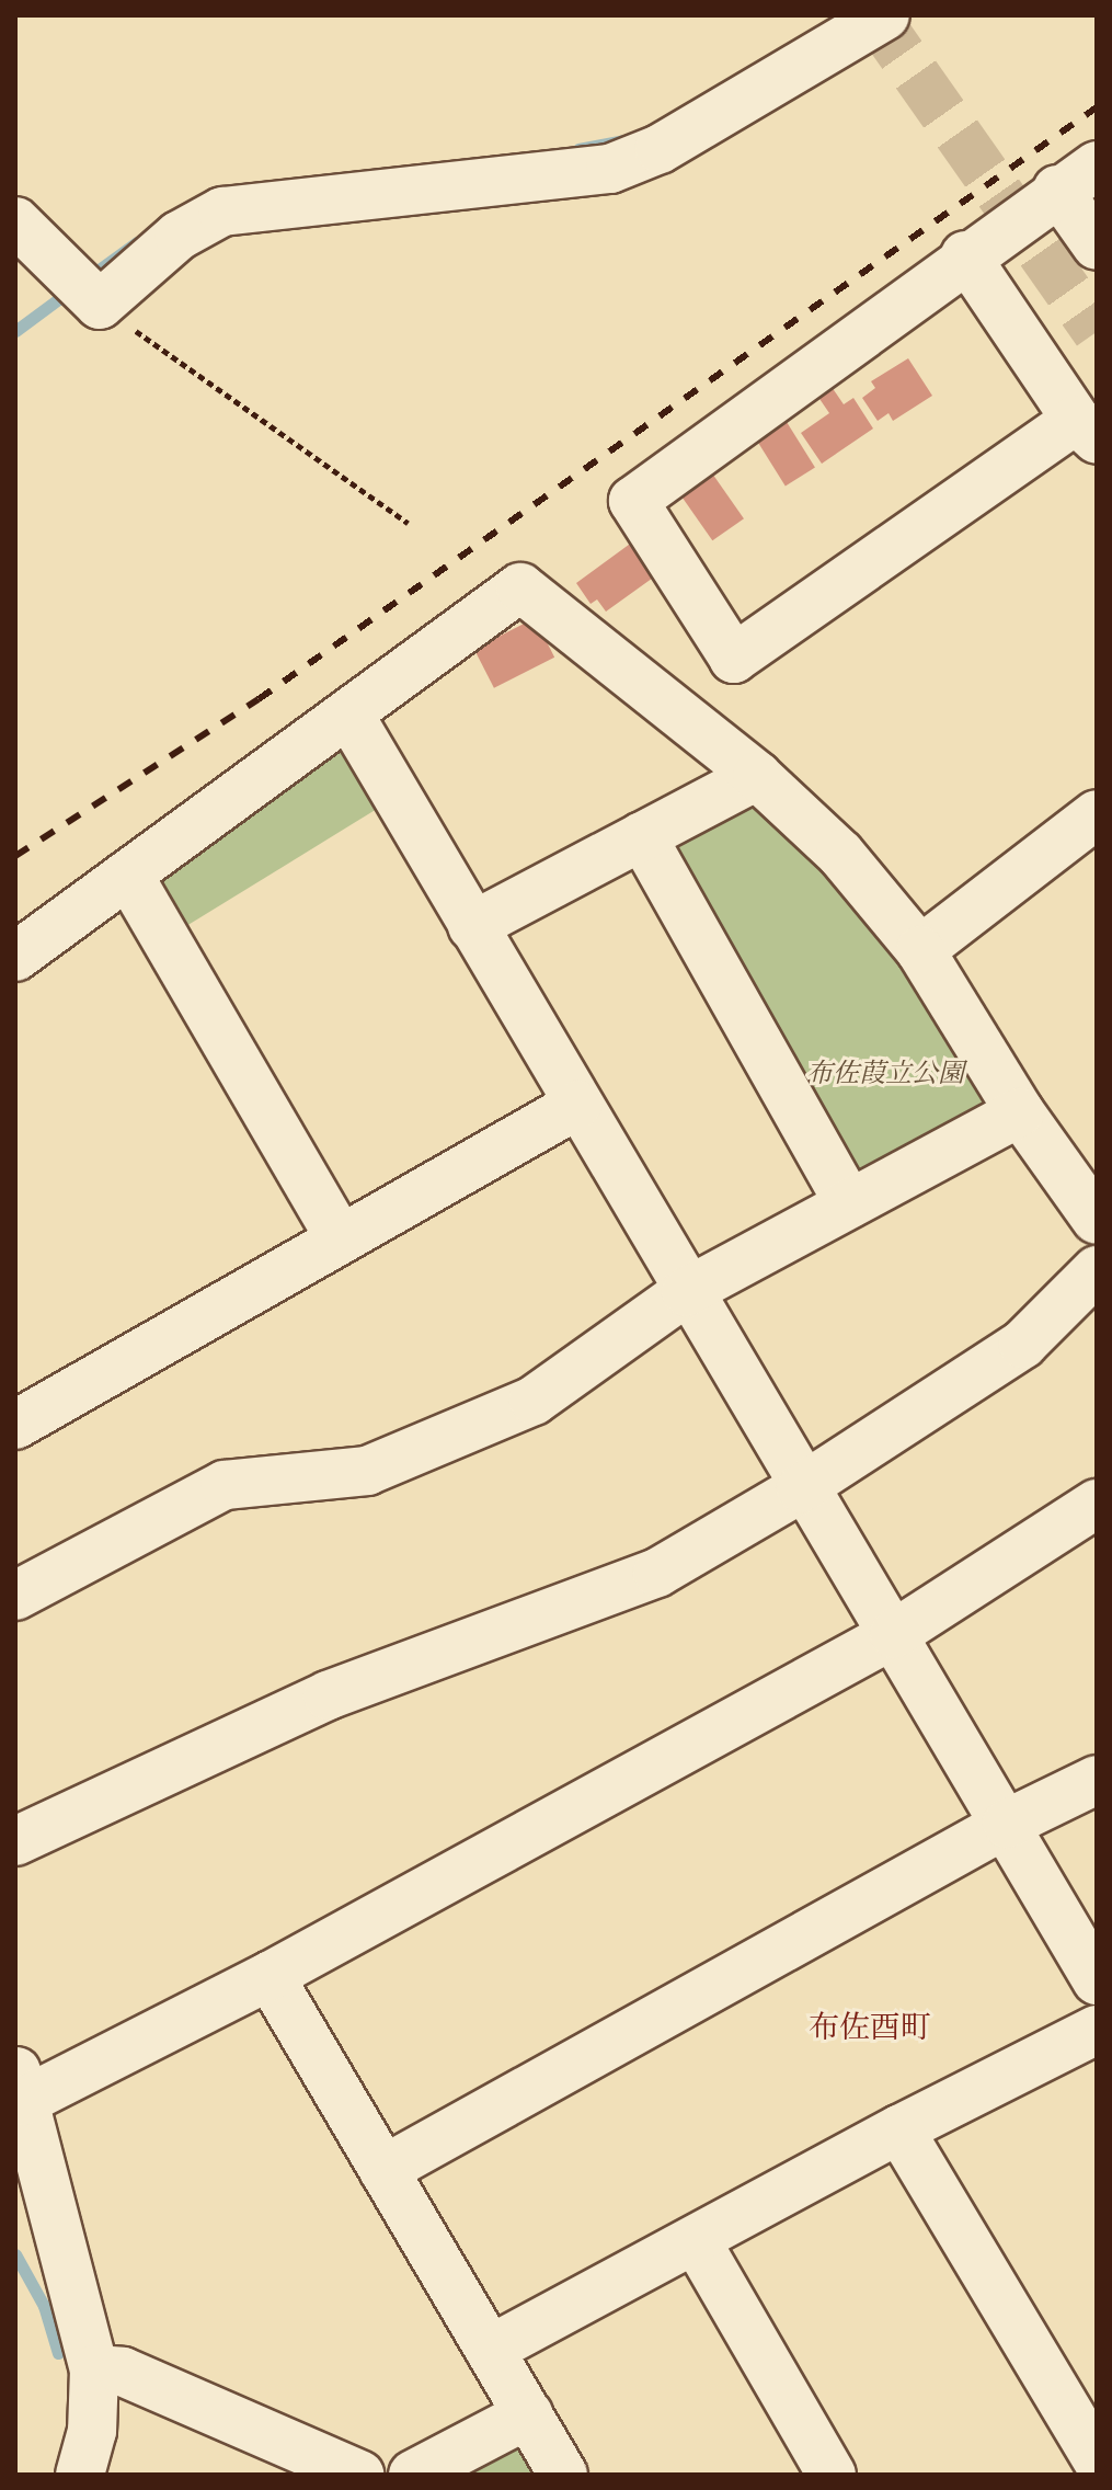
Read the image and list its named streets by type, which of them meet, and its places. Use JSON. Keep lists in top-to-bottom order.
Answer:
{
  "districts": ["布佐酉町"],
  "parks": ["布佐葭立公園"]
}
